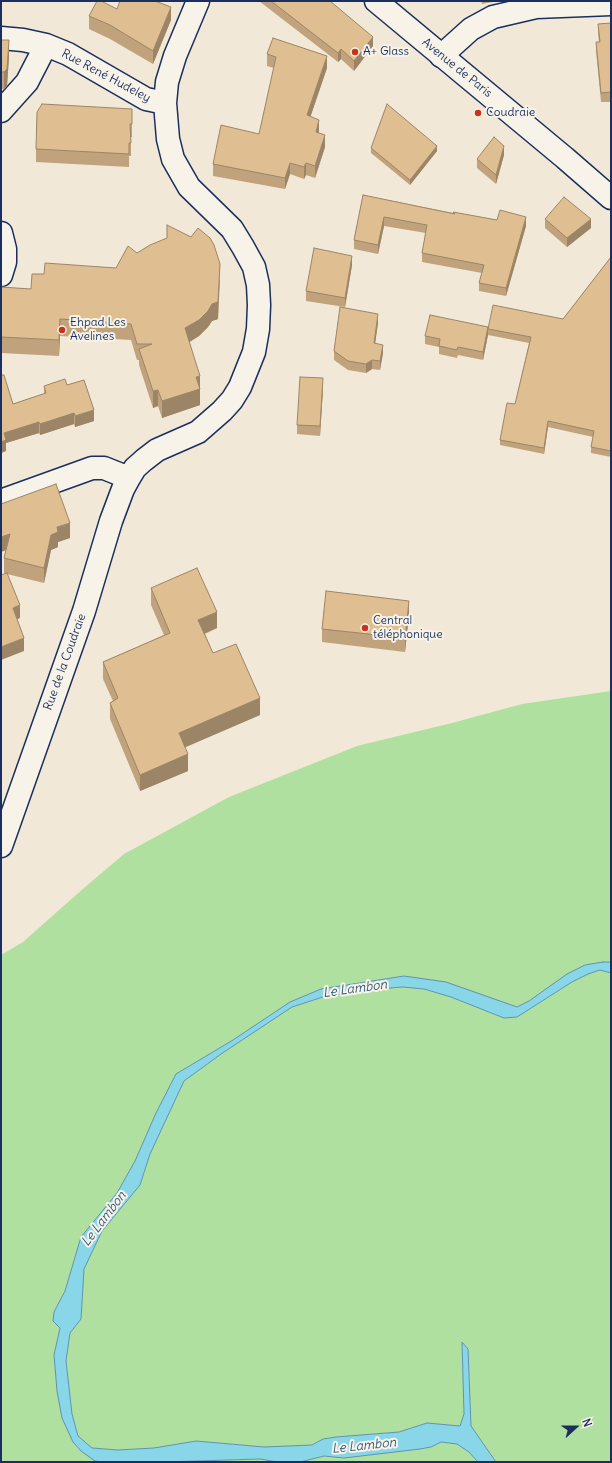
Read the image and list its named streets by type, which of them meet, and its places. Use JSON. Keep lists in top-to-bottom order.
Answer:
{
  "streets": {
    "street": ["Avenue de Paris", "Rue René Hudeley", "Rue de la Coudraie"]
  },
  "crossings": [
    ["Rue René Hudeley", "Rue de la Coudraie"]
  ],
  "water": ["Le Lambon"],
  "places": [
    "A+ Glass",
    "Coudraie",
    "Ehpad Les Avelines",
    "Central téléphonique"
  ],
  "north": "right"
}
